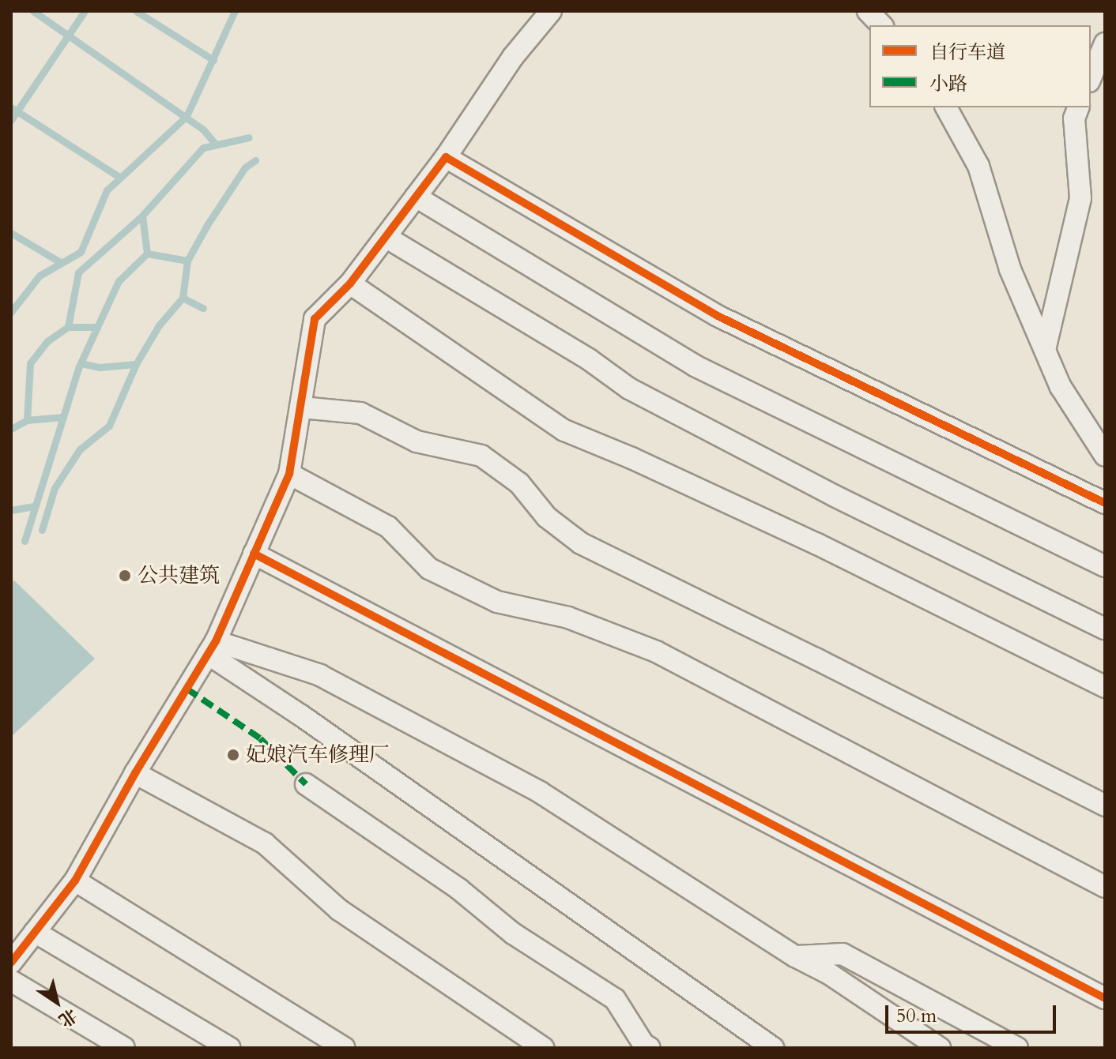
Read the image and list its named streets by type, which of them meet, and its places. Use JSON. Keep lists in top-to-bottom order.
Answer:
{
  "places": ["公共建筑", "妃娘汽车修理厂"],
  "legend": ["自行车道", "小路"],
  "scale_bar": "50 m",
  "north": "bottom right"
}
